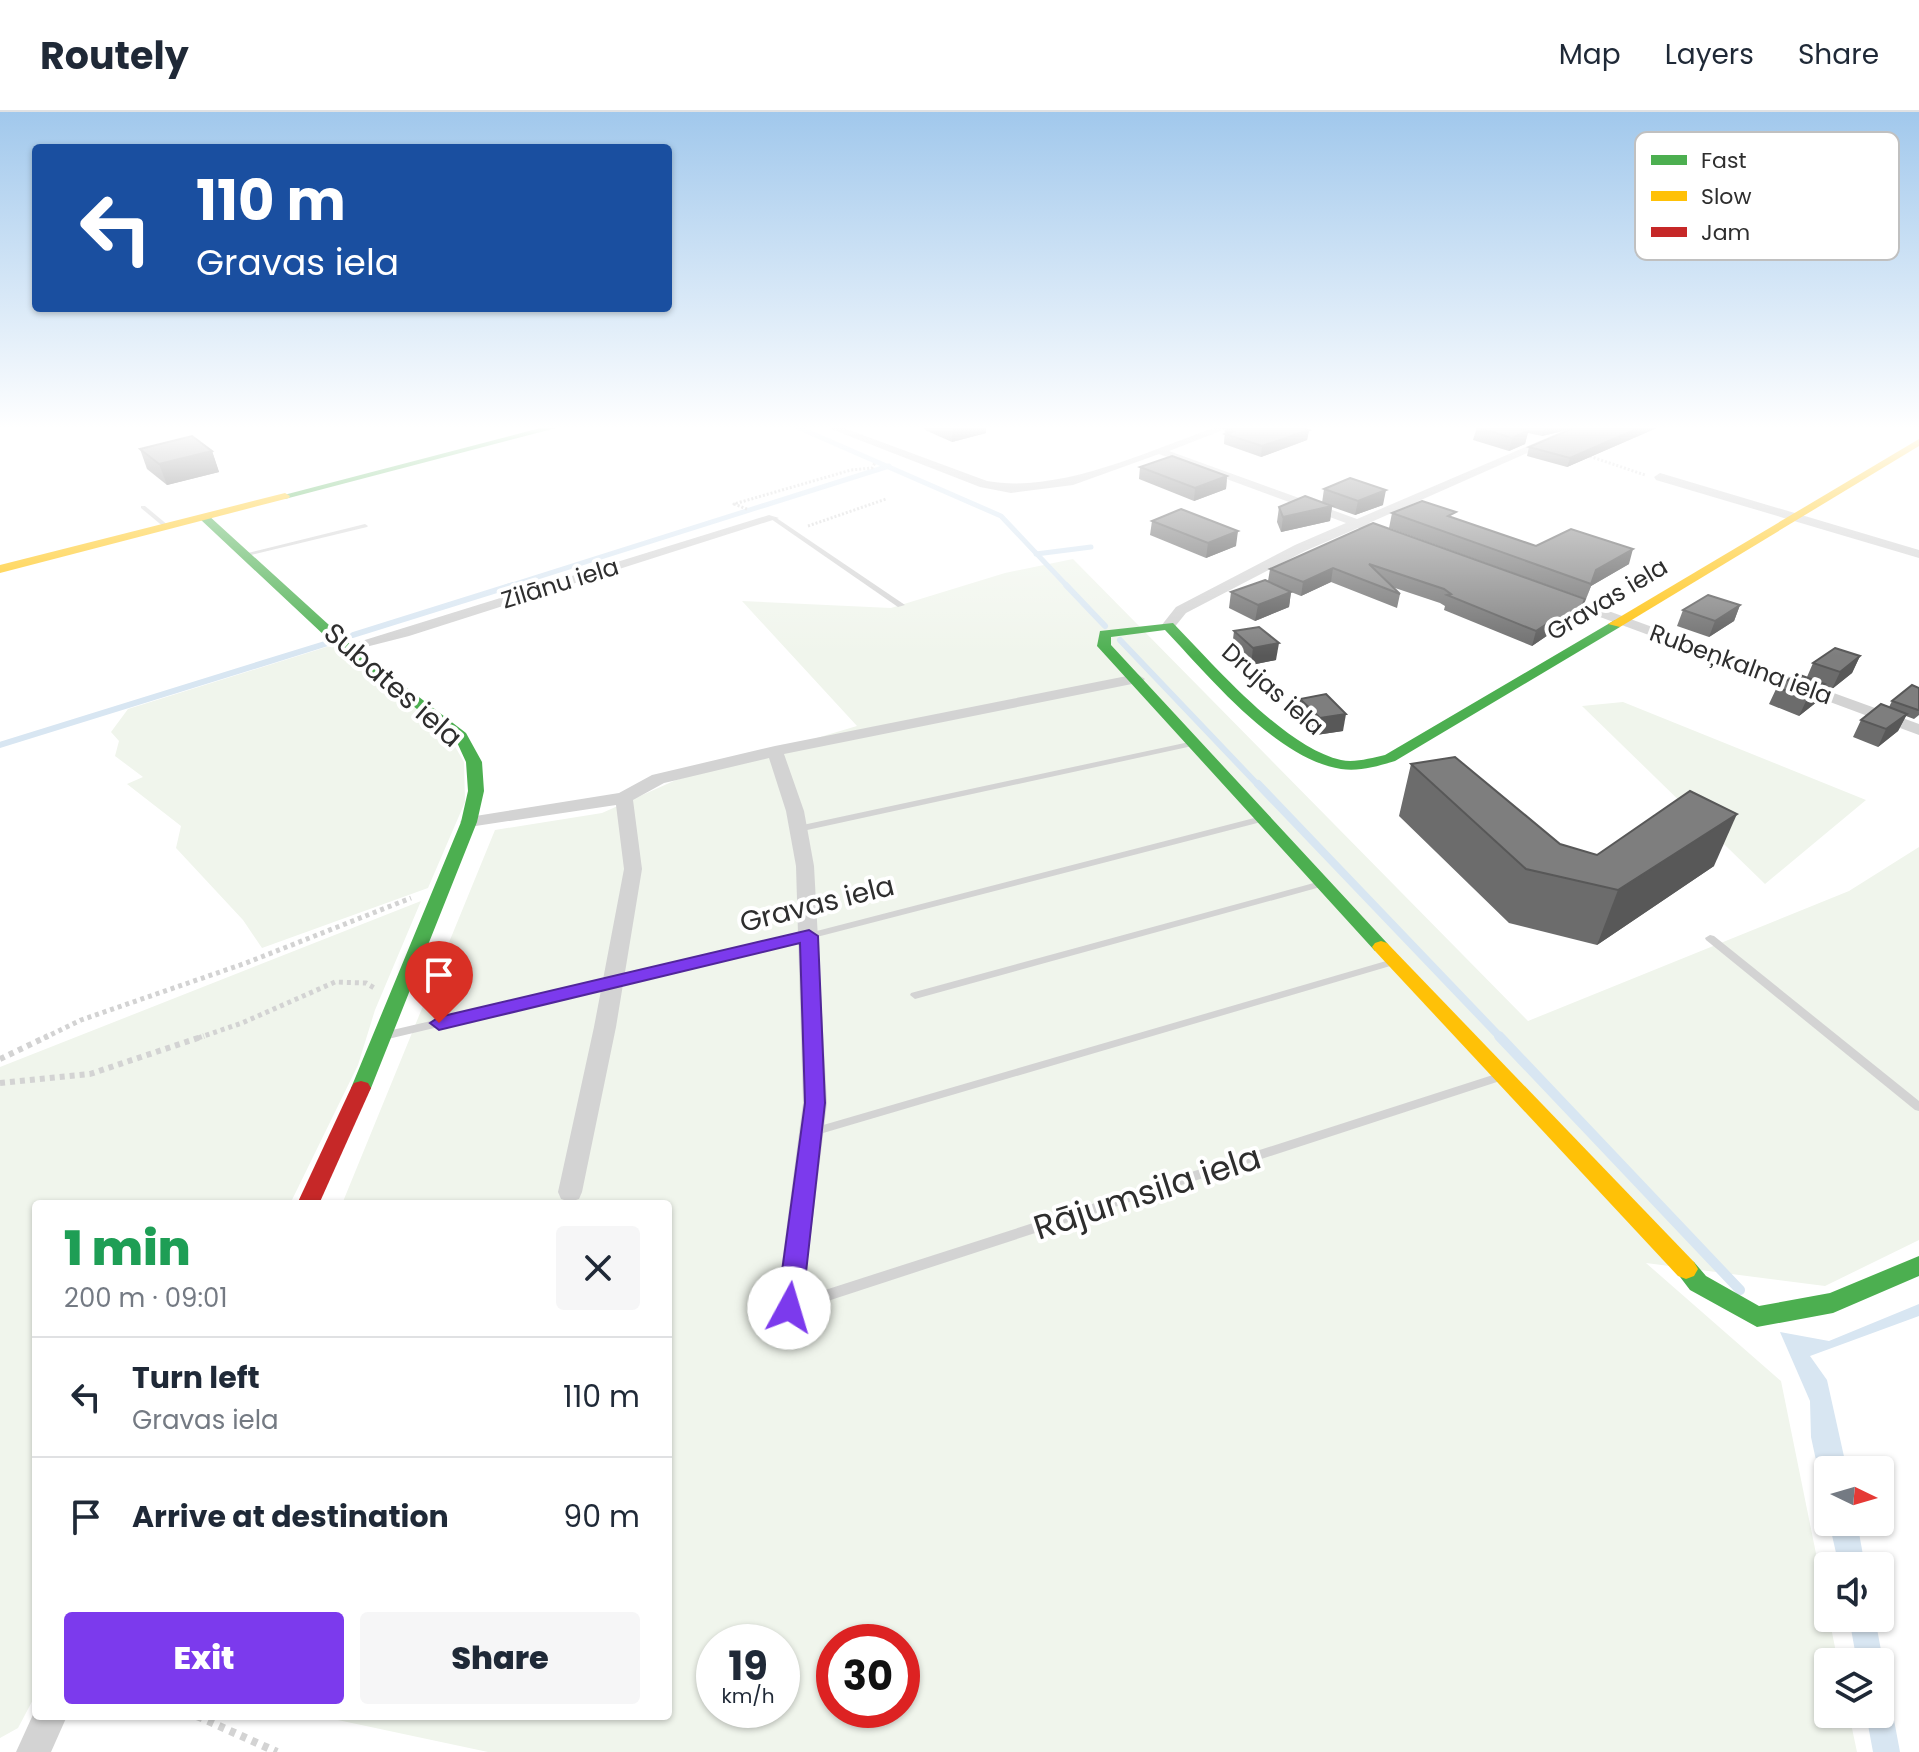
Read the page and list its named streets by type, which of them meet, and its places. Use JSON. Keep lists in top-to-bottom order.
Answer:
{
  "streets": {
    "street": [
      "Zilānu iela",
      "Gravas iela",
      "Rubeņkalna iela",
      "Subates iela",
      "Drujas iela"
    ],
    "lane": ["Rājumsila iela"]
  },
  "crossings": [
    ["Zilānu iela", "Subates iela"],
    ["Gravas iela", "Rubeņkalna iela"],
    ["Gravas iela", "Subates iela"],
    ["Gravas iela", "Drujas iela"]
  ],
  "legend": ["Fast", "Slow", "Jam"],
  "north": "right",
  "page": {
    "header": "Routely",
    "nav": ["Map", "Layers", "Share"],
    "turn": ["110 m", "Gravas iela"],
    "heading": ["1 min", "200 m · 09:01"],
    "list": [
      {
        "name": "Turn left",
        "note": "Gravas iela",
        "value": "110 m"
      },
      {
        "name": "Arrive at destination",
        "value": "90 m"
      }
    ],
    "buttons": ["Exit", "Share"],
    "speed": "19 km/h",
    "limit": "30"
  }
}
